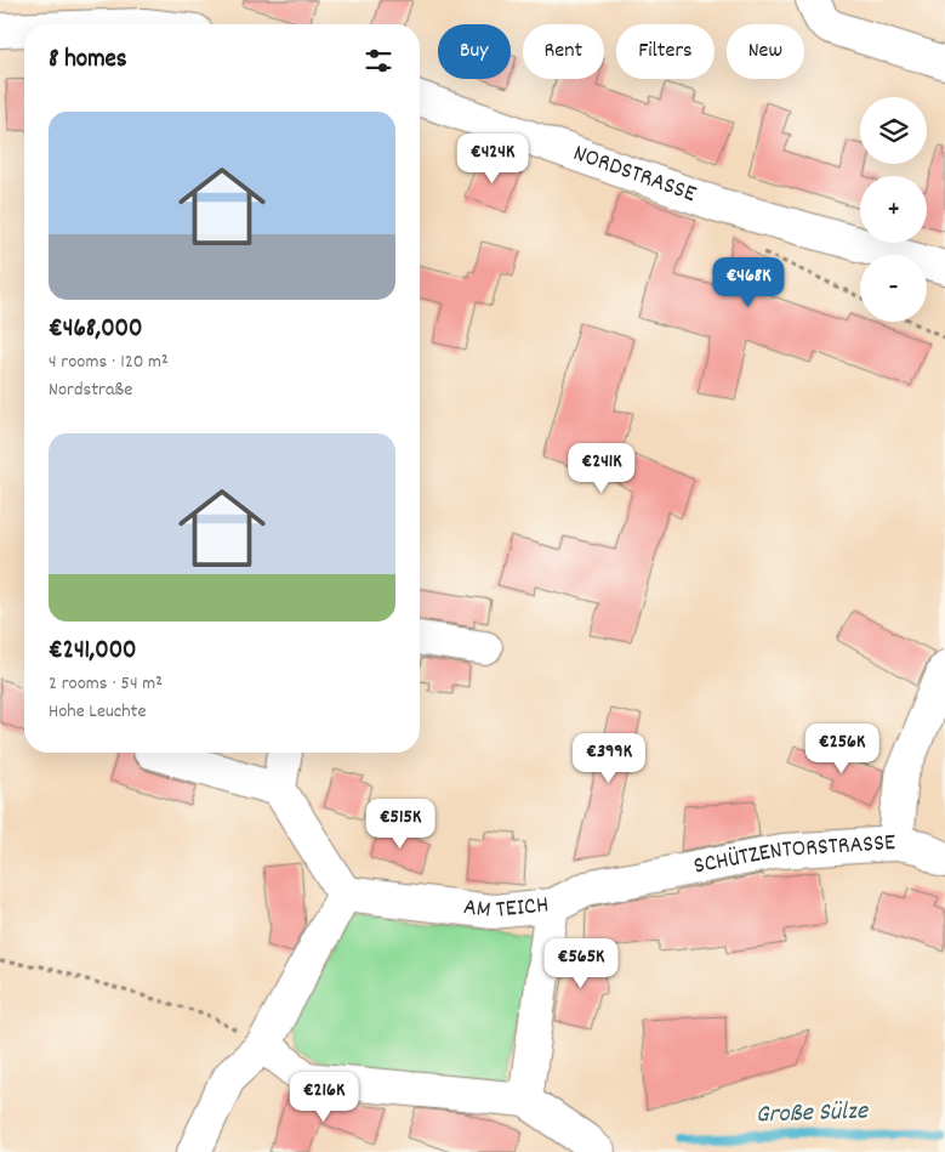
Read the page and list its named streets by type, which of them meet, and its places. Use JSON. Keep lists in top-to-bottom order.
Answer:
{
  "streets": {
    "street": ["NORDSTRASSE", "SCHÜTZENTORSTRASSE", "AM TEICH"]
  },
  "crossings": [
    ["SCHÜTZENTORSTRASSE", "AM TEICH"]
  ],
  "water": ["Große Sülze"],
  "page": {
    "chip": [
      "Buy",
      "Rent",
      "Filters",
      "New"
    ],
    "heading": "8 homes",
    "map_buttons": ["+", "−"],
    "list": [
      {
        "name": "€468,000",
        "note": "4 rooms · 120 m² · Nordstraße"
      },
      {
        "name": "€241,000",
        "note": "2 rooms · 54 m² · Hohe Leuchte"
      }
    ],
    "price": [
      "€424K",
      "€468K",
      "€241K",
      "€256K",
      "€399K",
      "€515K",
      "€565K",
      "€216K"
    ]
  }
}
